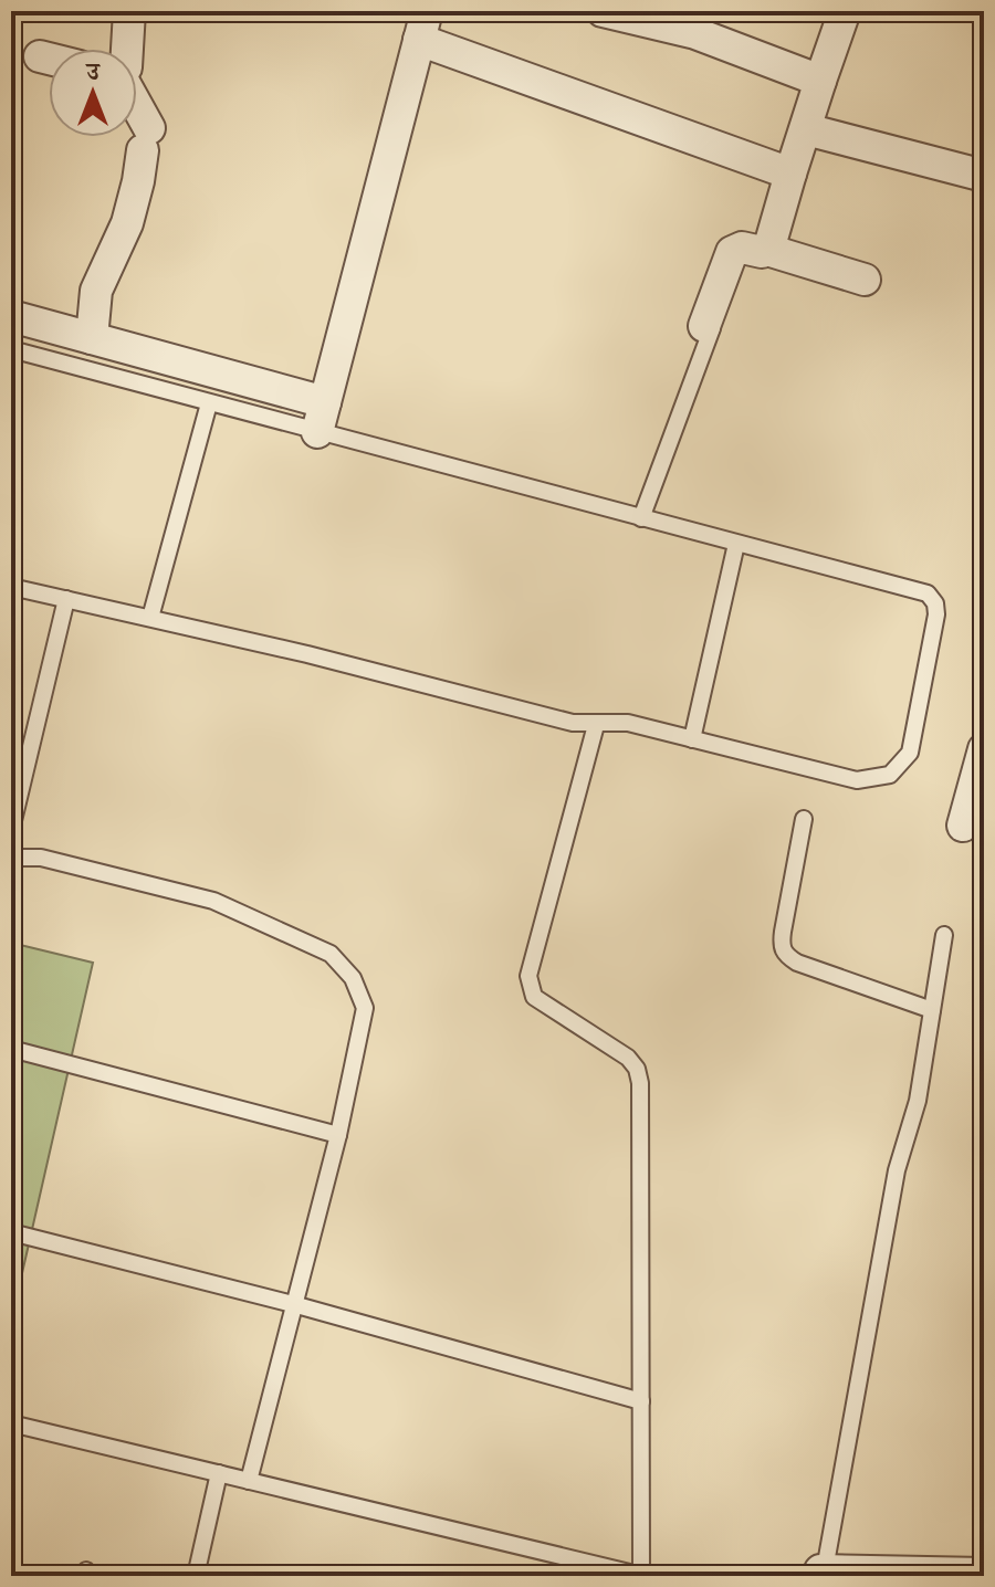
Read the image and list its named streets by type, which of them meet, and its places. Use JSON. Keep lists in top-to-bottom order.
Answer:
{
  "north": "top"
}
